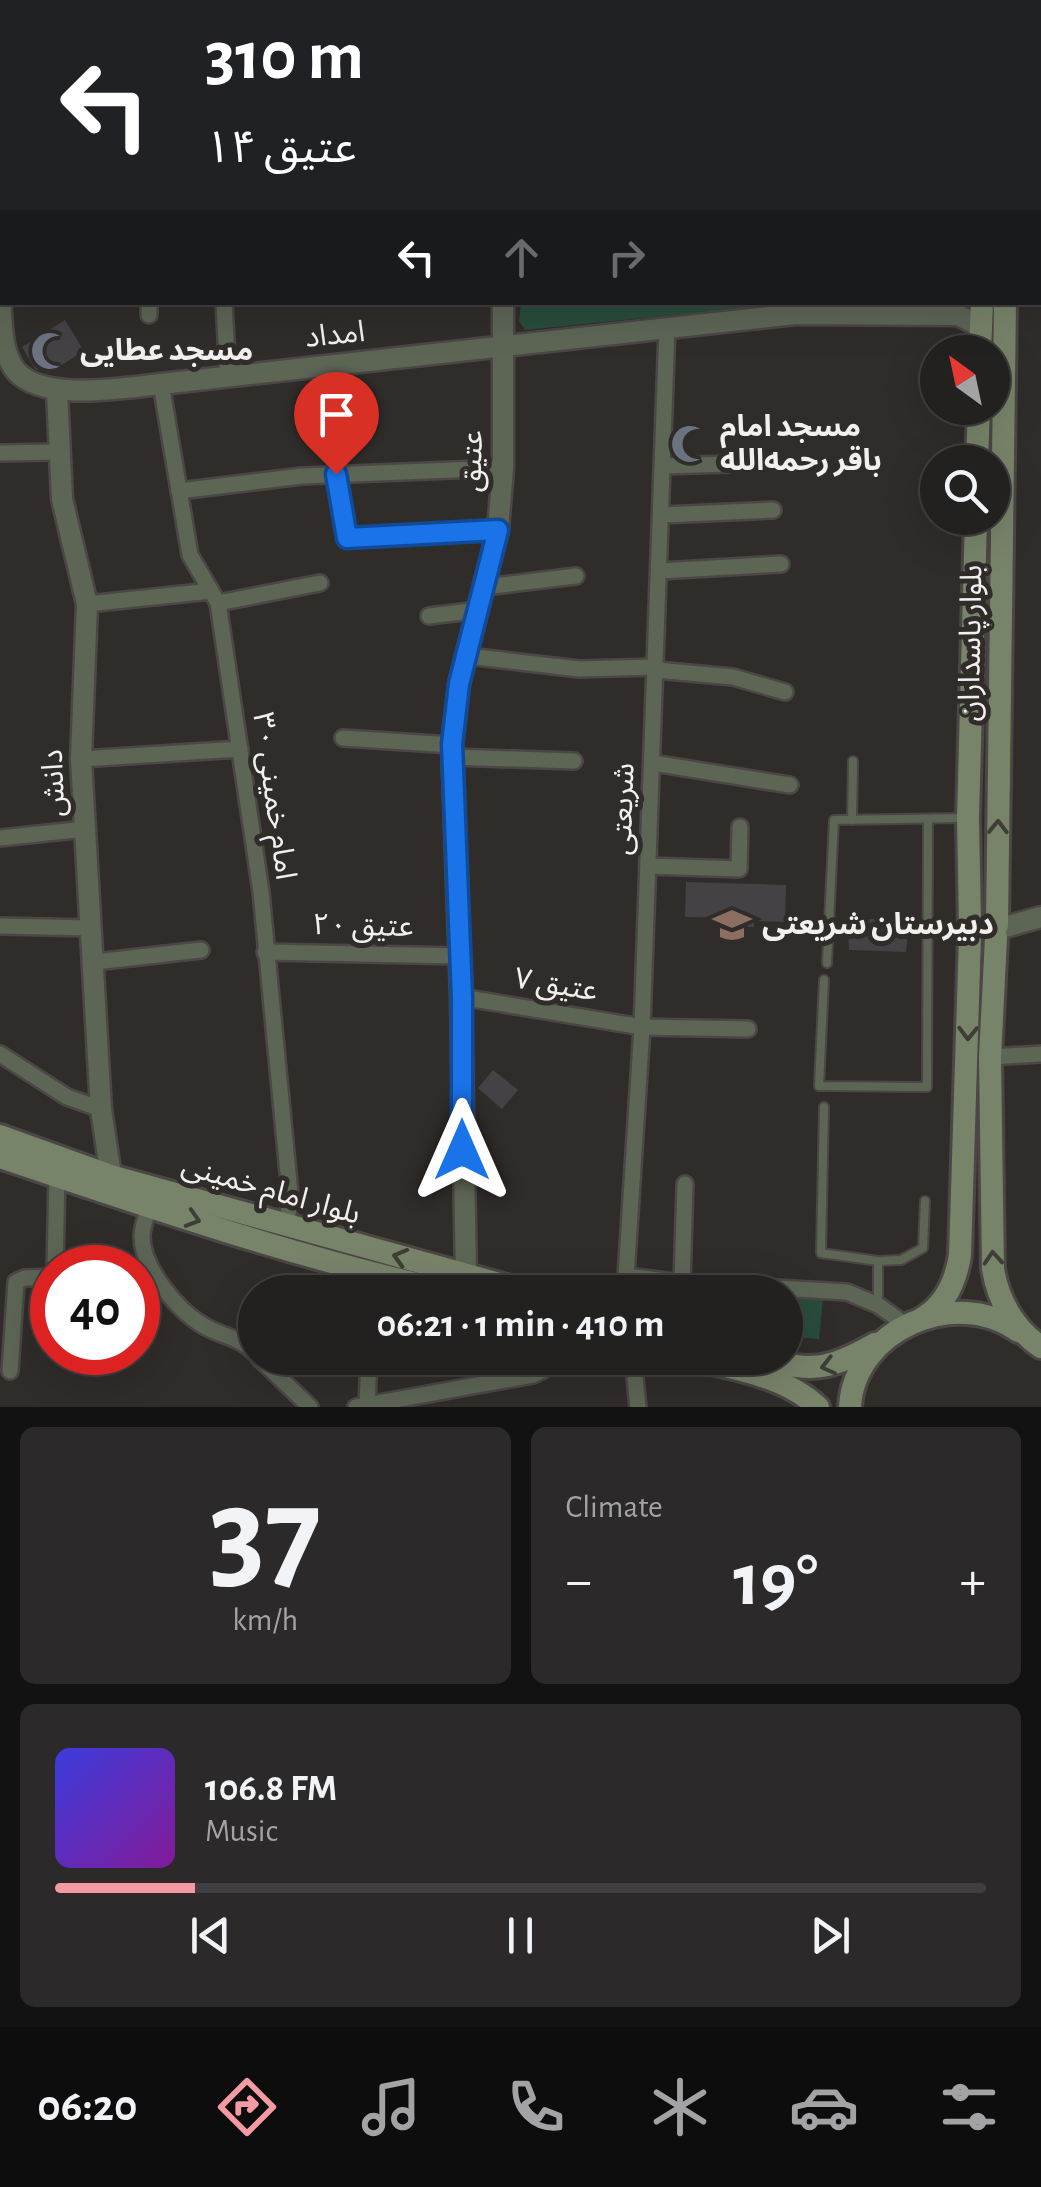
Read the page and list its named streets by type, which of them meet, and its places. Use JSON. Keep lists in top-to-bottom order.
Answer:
{
  "streets": {
    "main road": ["بلوار پاسداران", "بلوار امام خمینی"],
    "street": [
      "امداد",
      "عتیق",
      "دانش",
      "امام خمینی ۳۰",
      "شریعتی",
      "عتیق ۲۰",
      "عتیق ۷"
    ]
  },
  "crossings": [
    ["امداد", "عتیق"],
    ["امداد", "دانش"],
    ["امداد", "امام خمینی ۳۰"],
    ["امداد", "شریعتی"],
    ["عتیق", "عتیق ۲۰"],
    ["عتیق", "عتیق ۷"],
    ["دانش", "بلوار امام خمینی"],
    ["امام خمینی ۳۰", "عتیق ۲۰"],
    ["امام خمینی ۳۰", "بلوار امام خمینی"],
    ["شریعتی", "عتیق ۷"]
  ],
  "places": {
    "mosque": ["مسجد عطایی", "مسجد امام باقر رحمه‌الله"],
    "school or university": ["دبیرستان شریعتی"]
  },
  "north": "top left",
  "page": {
    "turn": ["310 m", "عتیق ۱۴"],
    "limit": "40",
    "trip": "06:21 · 1 min · 410 m",
    "tile": [
      ["37", "km/h"],
      "Climate"
    ],
    "heat": ["−", "19°", "+"],
    "song": ["106.8 FM", "Music"],
    "tabs": "06:20"
  }
}
